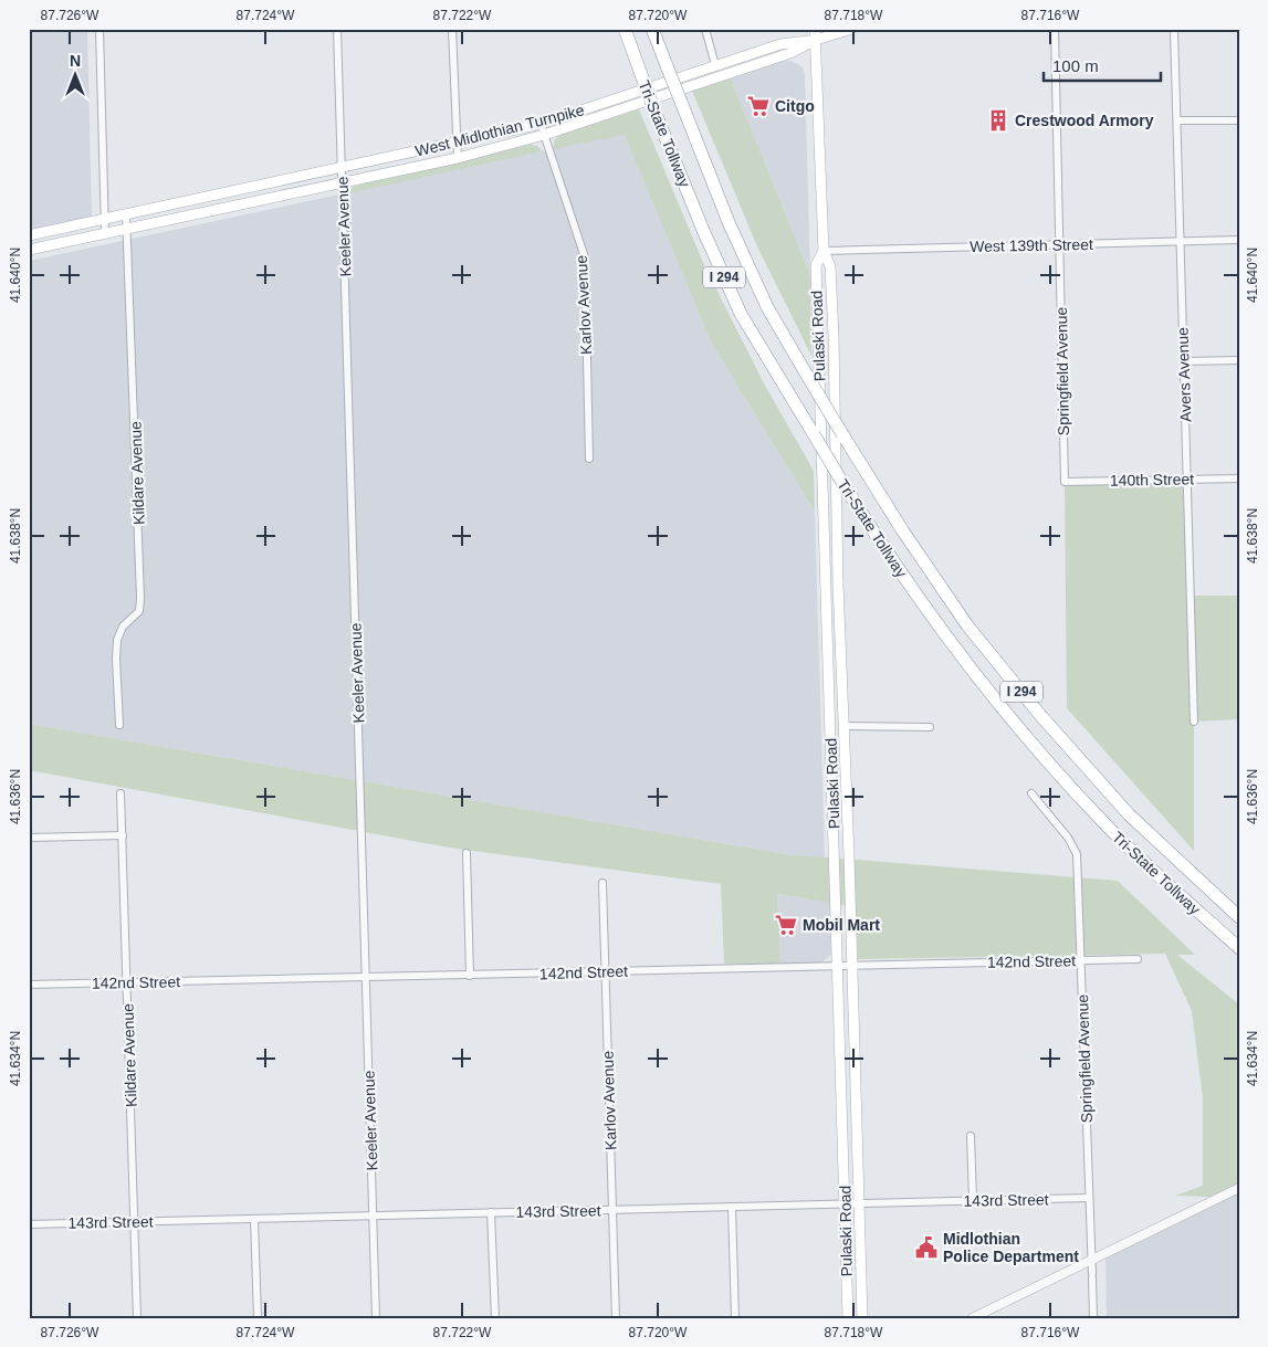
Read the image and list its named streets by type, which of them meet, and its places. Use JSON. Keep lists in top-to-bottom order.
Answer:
{
  "streets": {
    "highway": ["Tri-State Tollway", "I 294"],
    "main road": ["West Midlothian Turnpike", "Pulaski Road"],
    "street": [
      "Keeler Avenue",
      "West 139th Street",
      "Karlov Avenue",
      "Springfield Avenue",
      "Avers Avenue",
      "Kildare Avenue",
      "140th Street",
      "142nd Street",
      "143rd Street"
    ]
  },
  "crossings": [
    ["West Midlothian Turnpike", "Keeler Avenue"],
    ["West Midlothian Turnpike", "Karlov Avenue"],
    ["West Midlothian Turnpike", "Pulaski Road"],
    ["West Midlothian Turnpike", "Kildare Avenue"],
    ["Keeler Avenue", "142nd Street"],
    ["Keeler Avenue", "143rd Street"],
    ["West 139th Street", "Pulaski Road"],
    ["West 139th Street", "Springfield Avenue"],
    ["West 139th Street", "Avers Avenue"],
    ["Karlov Avenue", "142nd Street"],
    ["Karlov Avenue", "143rd Street"],
    ["Pulaski Road", "142nd Street"],
    ["Pulaski Road", "143rd Street"],
    ["Springfield Avenue", "140th Street"],
    ["Springfield Avenue", "142nd Street"],
    ["Springfield Avenue", "143rd Street"],
    ["Avers Avenue", "140th Street"],
    ["Kildare Avenue", "142nd Street"],
    ["Kildare Avenue", "143rd Street"]
  ],
  "places": {
    "supermarket": ["Citgo", "Mobil Mart"],
    "building": ["Crestwood Armory"],
    "public building": ["Midlothian Police Department"]
  },
  "scale_bar": "100 m",
  "north": "top",
  "coordinates": [
    "87.726°W",
    "87.724°W",
    "87.722°W",
    "87.720°W",
    "87.718°W",
    "87.716°W",
    "41.640°N",
    "41.638°N",
    "41.636°N",
    "41.634°N"
  ]
}
